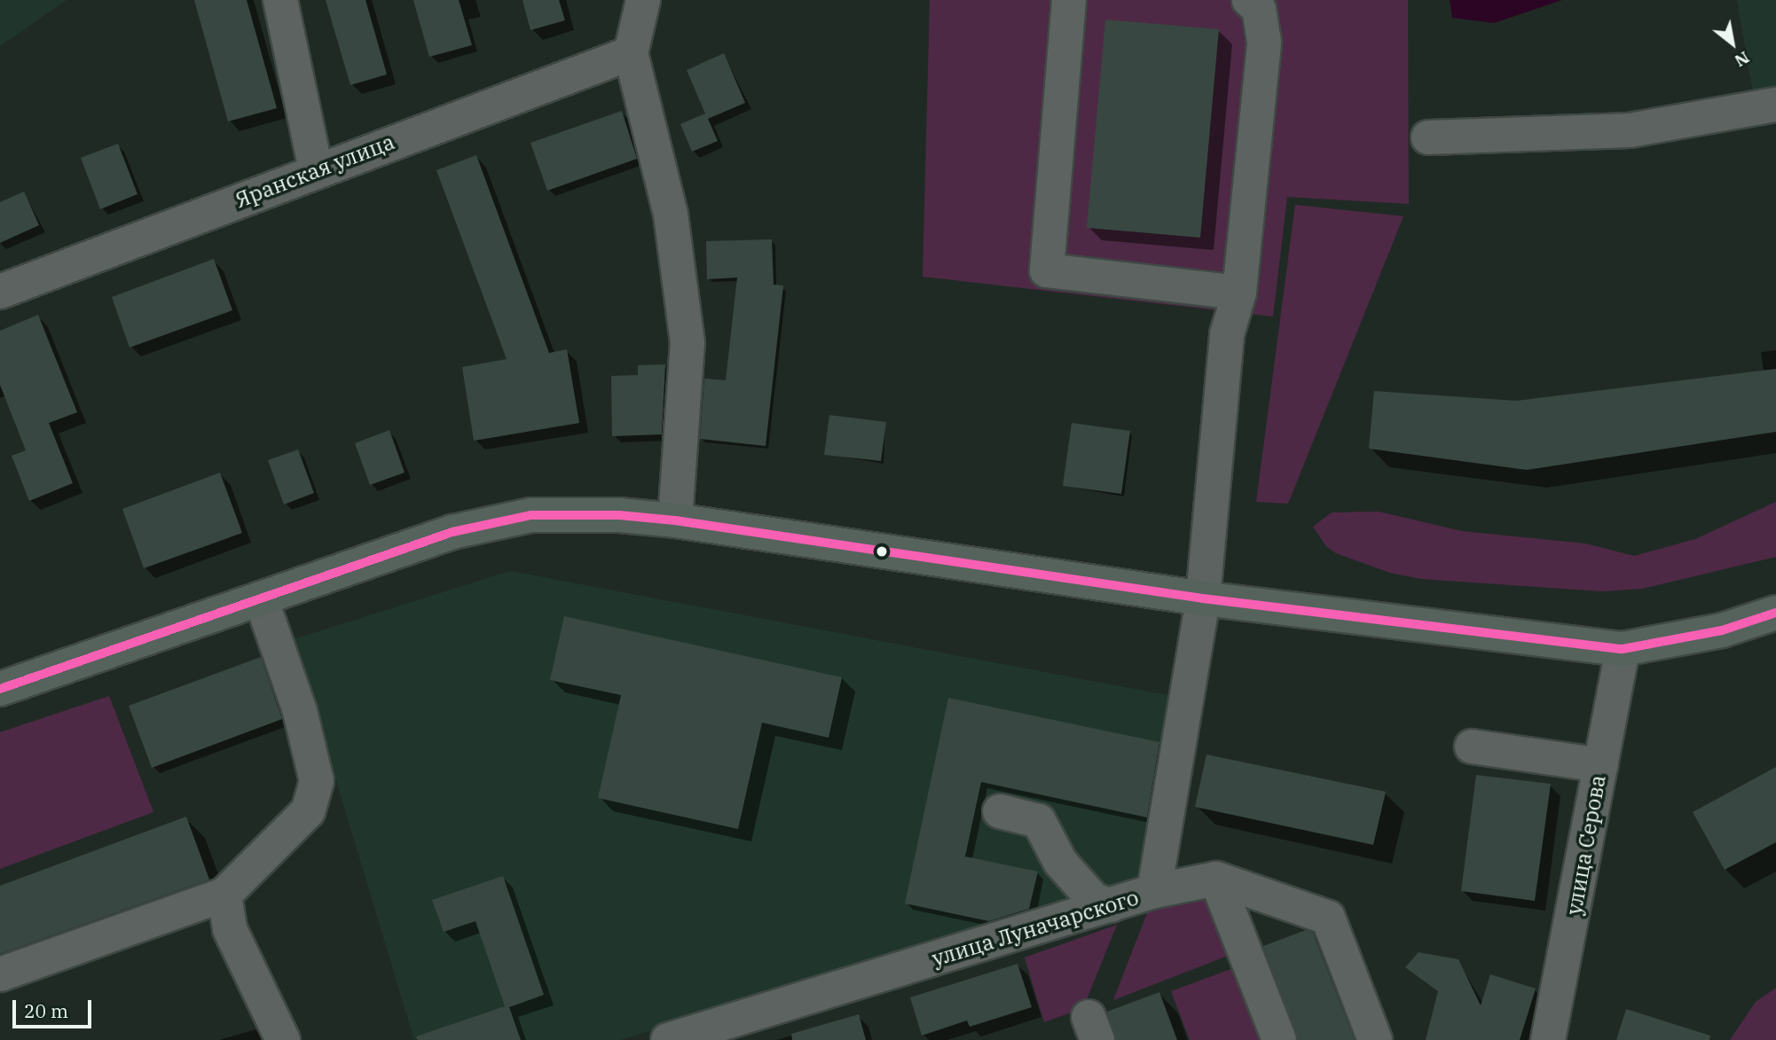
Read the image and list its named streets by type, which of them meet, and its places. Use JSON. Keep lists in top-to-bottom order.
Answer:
{
  "streets": {
    "street": ["Яранская улица", "улица Серова", "улица Луначарского"]
  },
  "scale_bar": "20 m",
  "north": "bottom right"
}
